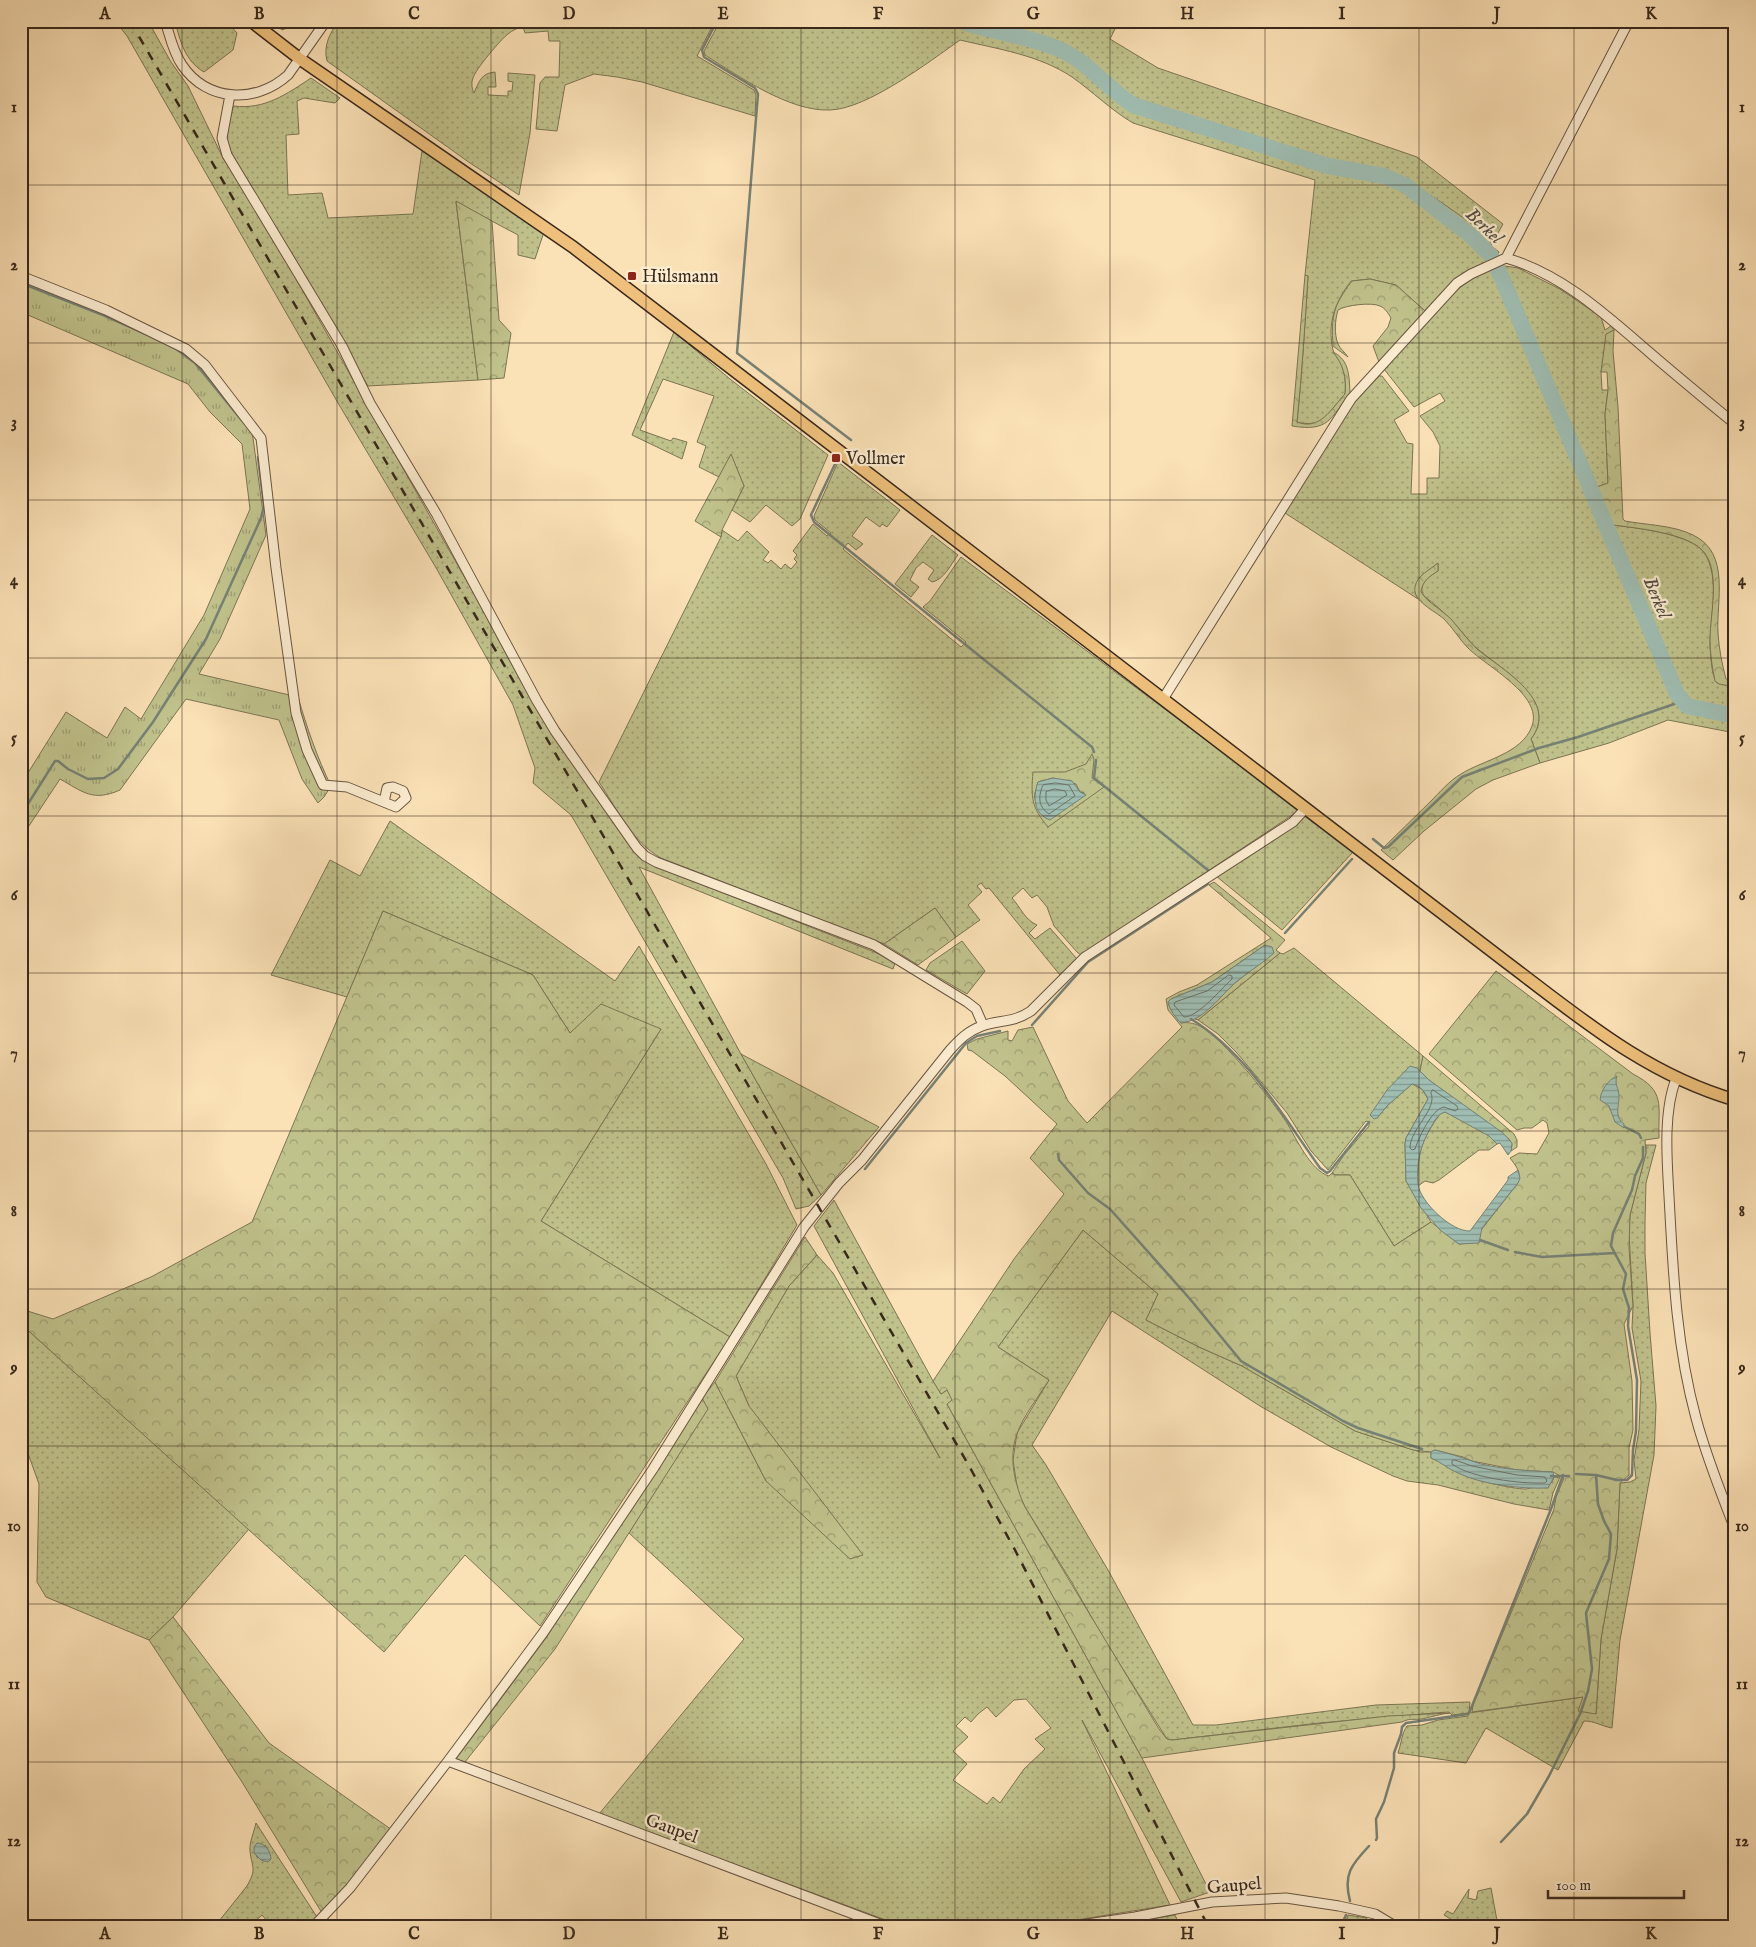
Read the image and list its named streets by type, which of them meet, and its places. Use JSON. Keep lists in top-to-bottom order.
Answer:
{
  "streets": {
    "street": ["Gaupel"]
  },
  "water": ["Berkel"],
  "places": {
    "transit": ["Hülsmann", "Vollmer"]
  },
  "scale_bar": "100 m",
  "grid": {
    "columns": [
      "A",
      "B",
      "C",
      "D",
      "E",
      "F",
      "G",
      "H",
      "I",
      "J",
      "K"
    ],
    "rows": [
      "1",
      "2",
      "3",
      "4",
      "5",
      "6",
      "7",
      "8",
      "9",
      "10",
      "11",
      "12"
    ]
  }
}
